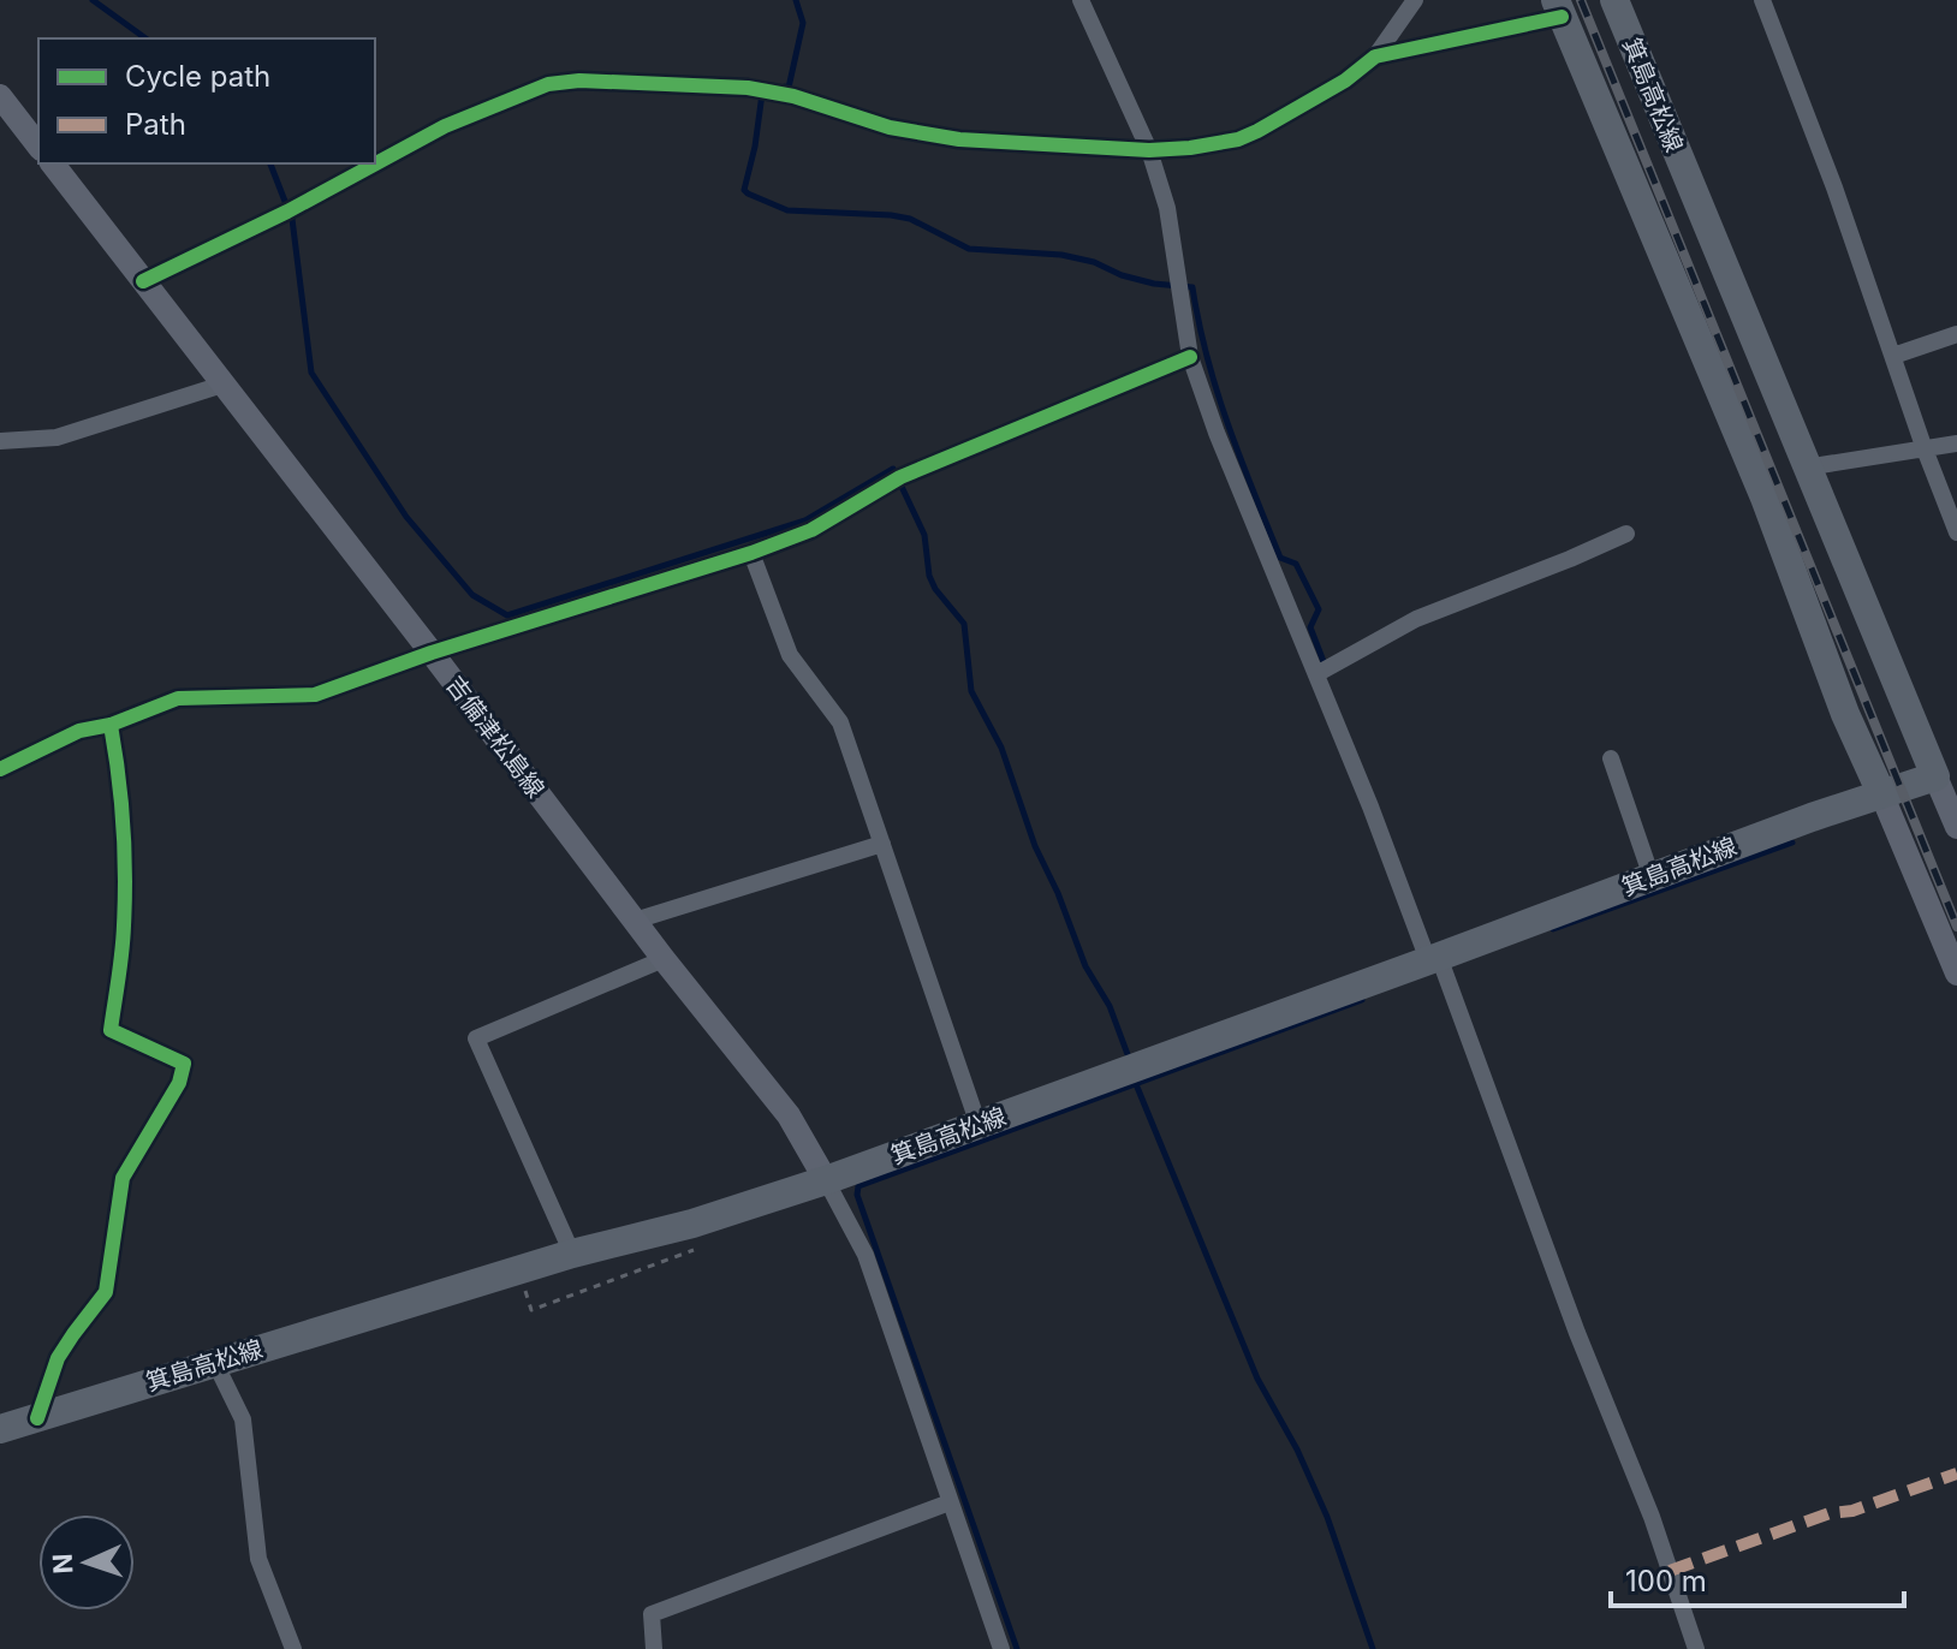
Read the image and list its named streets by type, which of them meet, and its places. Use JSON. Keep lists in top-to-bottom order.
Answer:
{
  "streets": {
    "main road": ["箕島高松線", "吉備津松島線"]
  },
  "crossings": [
    ["箕島高松線", "吉備津松島線"]
  ],
  "legend": ["Cycle path", "Path"],
  "scale_bar": "100 m",
  "north": "left"
}
